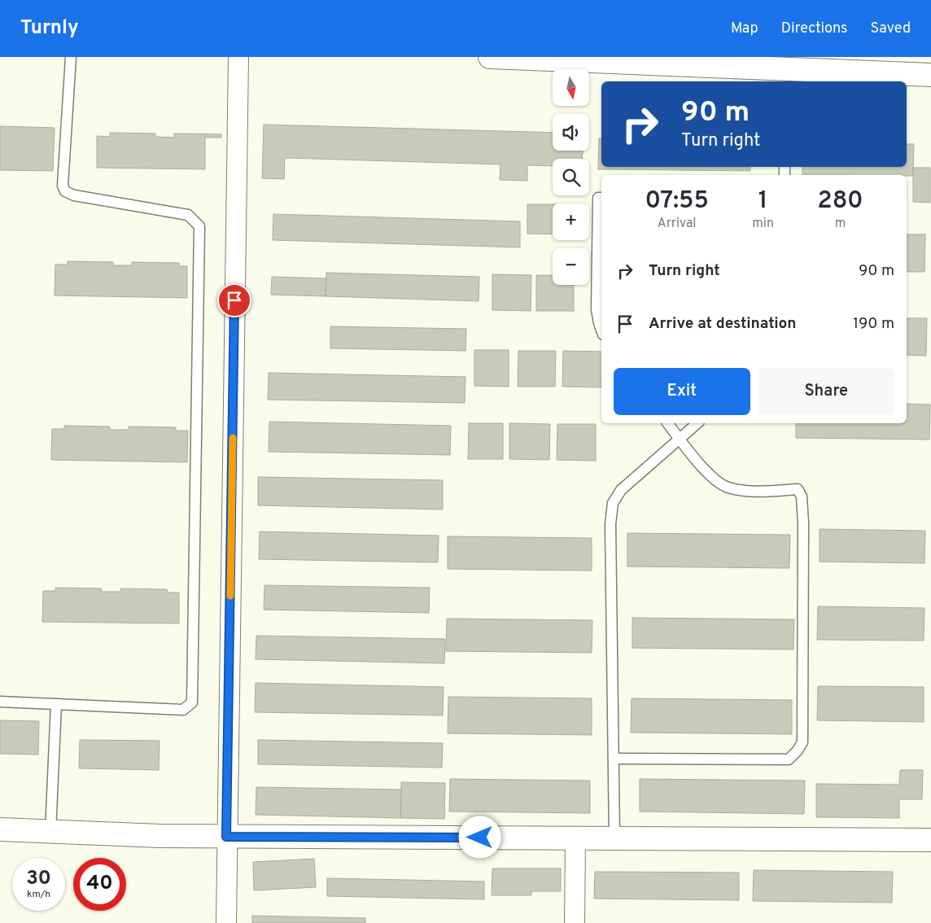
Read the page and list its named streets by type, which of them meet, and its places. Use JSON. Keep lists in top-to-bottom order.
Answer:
{
  "north": "bottom",
  "page": {
    "header": "Turnly",
    "nav": ["Map", "Directions", "Saved"],
    "map_buttons": ["+", "−"],
    "turn": ["90 m", "Turn right"],
    "eta": [
      "07:55",
      "Arrival",
      "1",
      "min",
      "280",
      "m"
    ],
    "list": [
      {
        "name": "Turn right",
        "value": "90 m"
      },
      {
        "name": "Arrive at destination",
        "value": "190 m"
      }
    ],
    "buttons": ["Exit", "Share"],
    "speed": "30 km/h",
    "limit": "40"
  }
}
